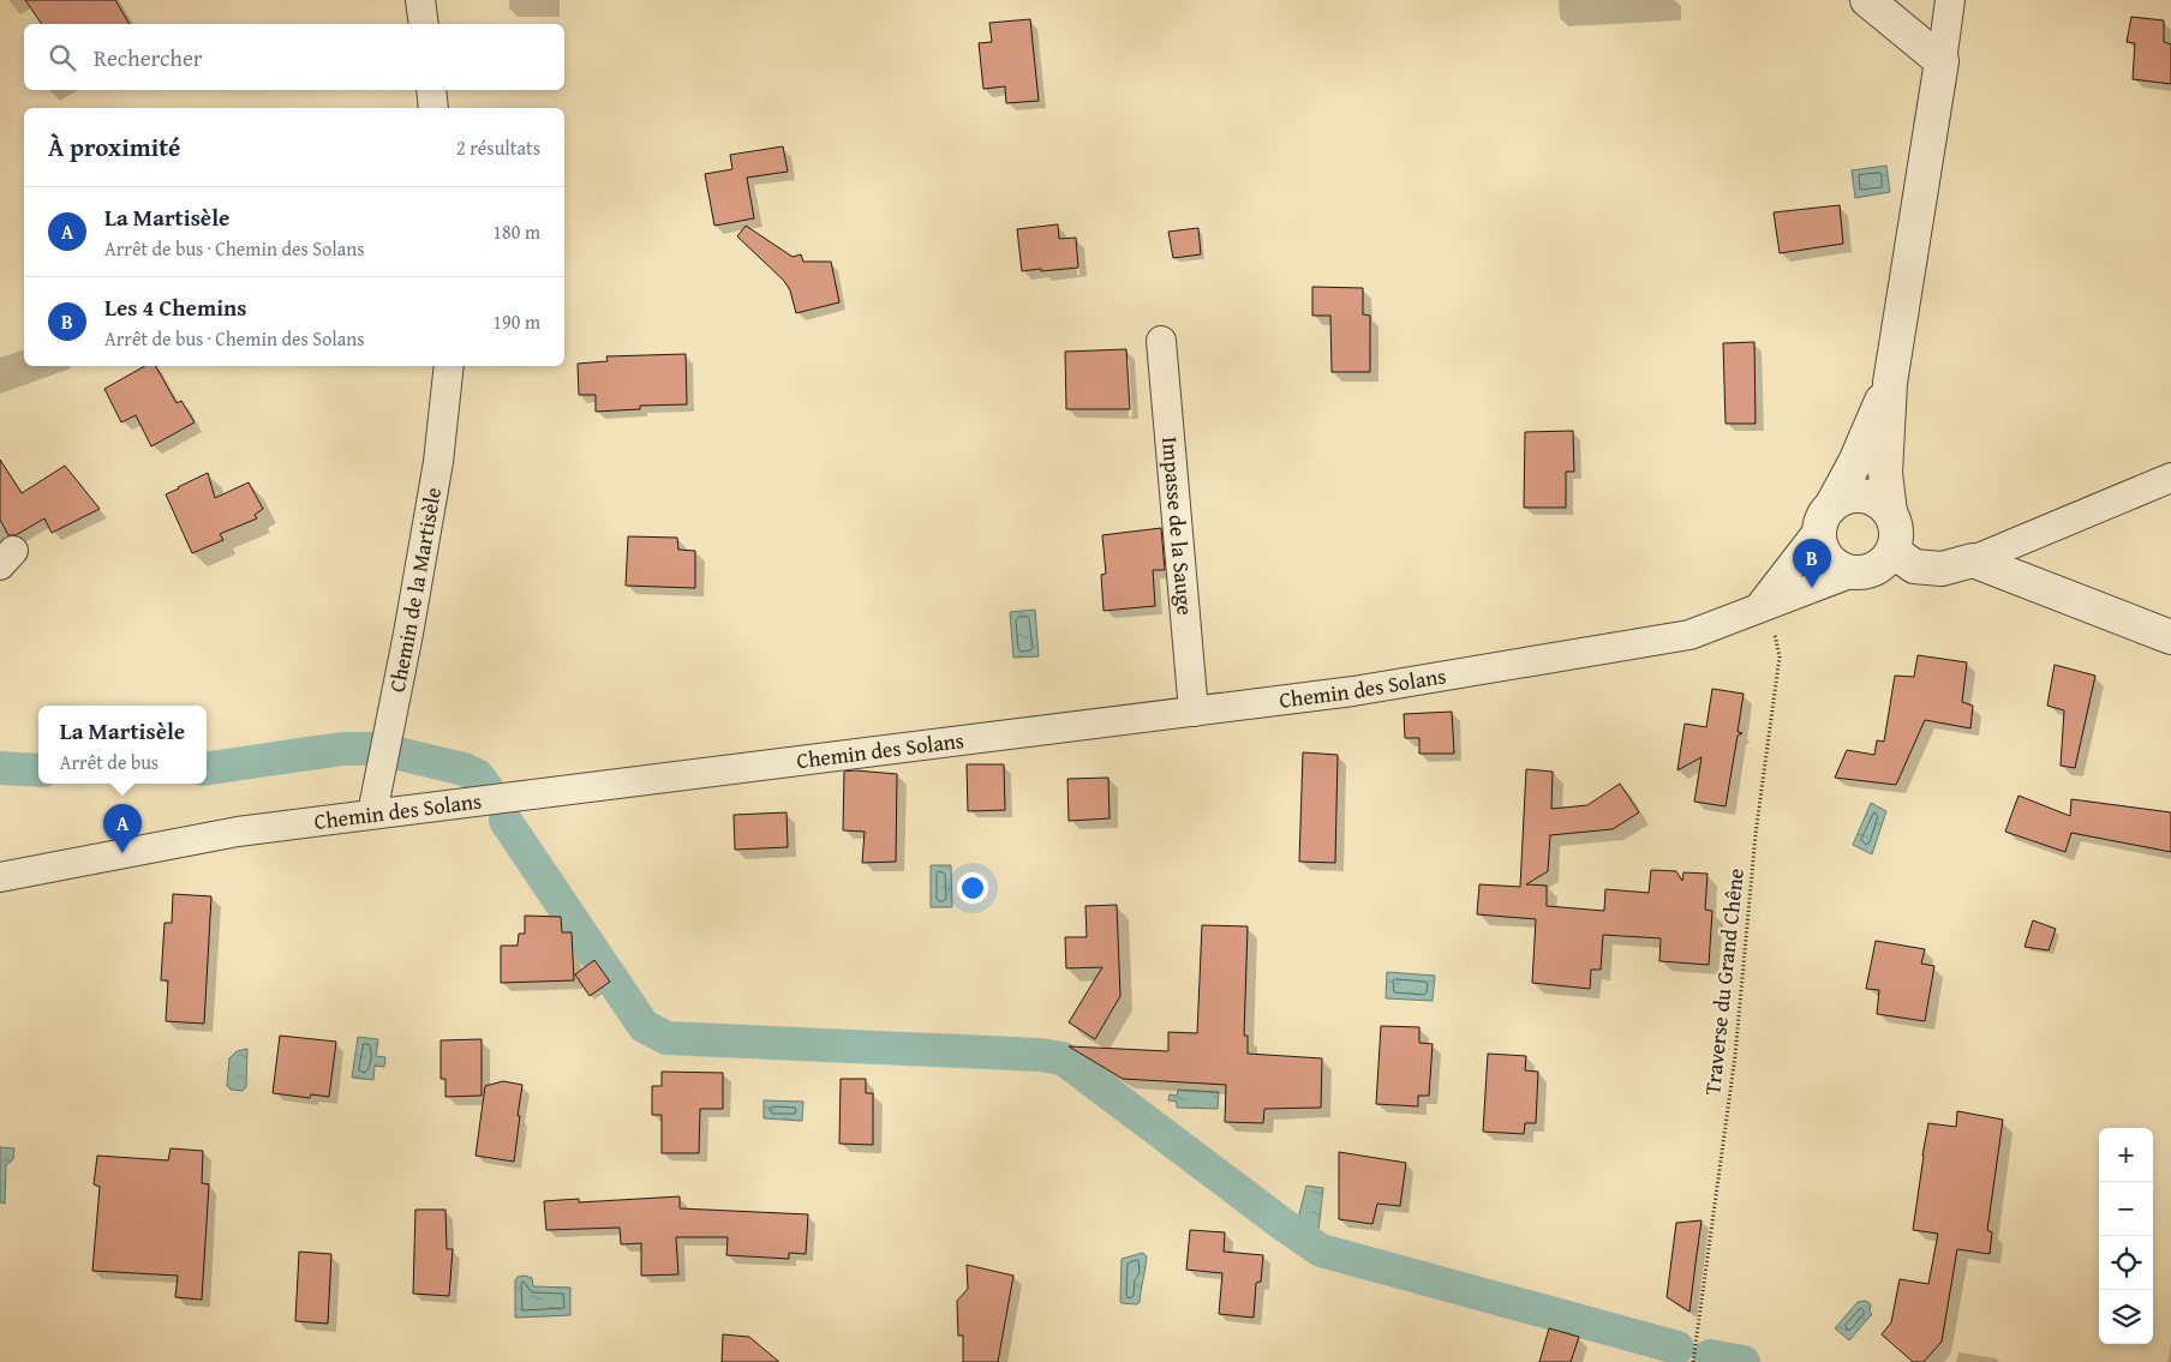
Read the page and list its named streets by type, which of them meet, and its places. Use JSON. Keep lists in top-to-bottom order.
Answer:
{
  "streets": {
    "street": ["Impasse de la Sauge", "Chemin de la Martisèle", "Chemin des Solans"],
    "path": ["Traverse du Grand Chêne"]
  },
  "crossings": [
    ["Impasse de la Sauge", "Chemin des Solans"],
    ["Chemin de la Martisèle", "Chemin des Solans"],
    ["Chemin des Solans", "Traverse du Grand Chêne"]
  ],
  "page": {
    "search": "Rechercher",
    "heading": ["À proximité", "2 résultats"],
    "list": [
      {
        "mark": "A",
        "name": "La Martisèle",
        "note": "Arrêt de bus · Chemin des Solans",
        "value": "180 m"
      },
      {
        "mark": "B",
        "name": "Les 4 Chemins",
        "note": "Arrêt de bus · Chemin des Solans",
        "value": "190 m"
      }
    ],
    "pins": ["B", "A"],
    "popup": ["La Martisèle", "Arrêt de bus"],
    "map_buttons": ["+", "−"]
  }
}
